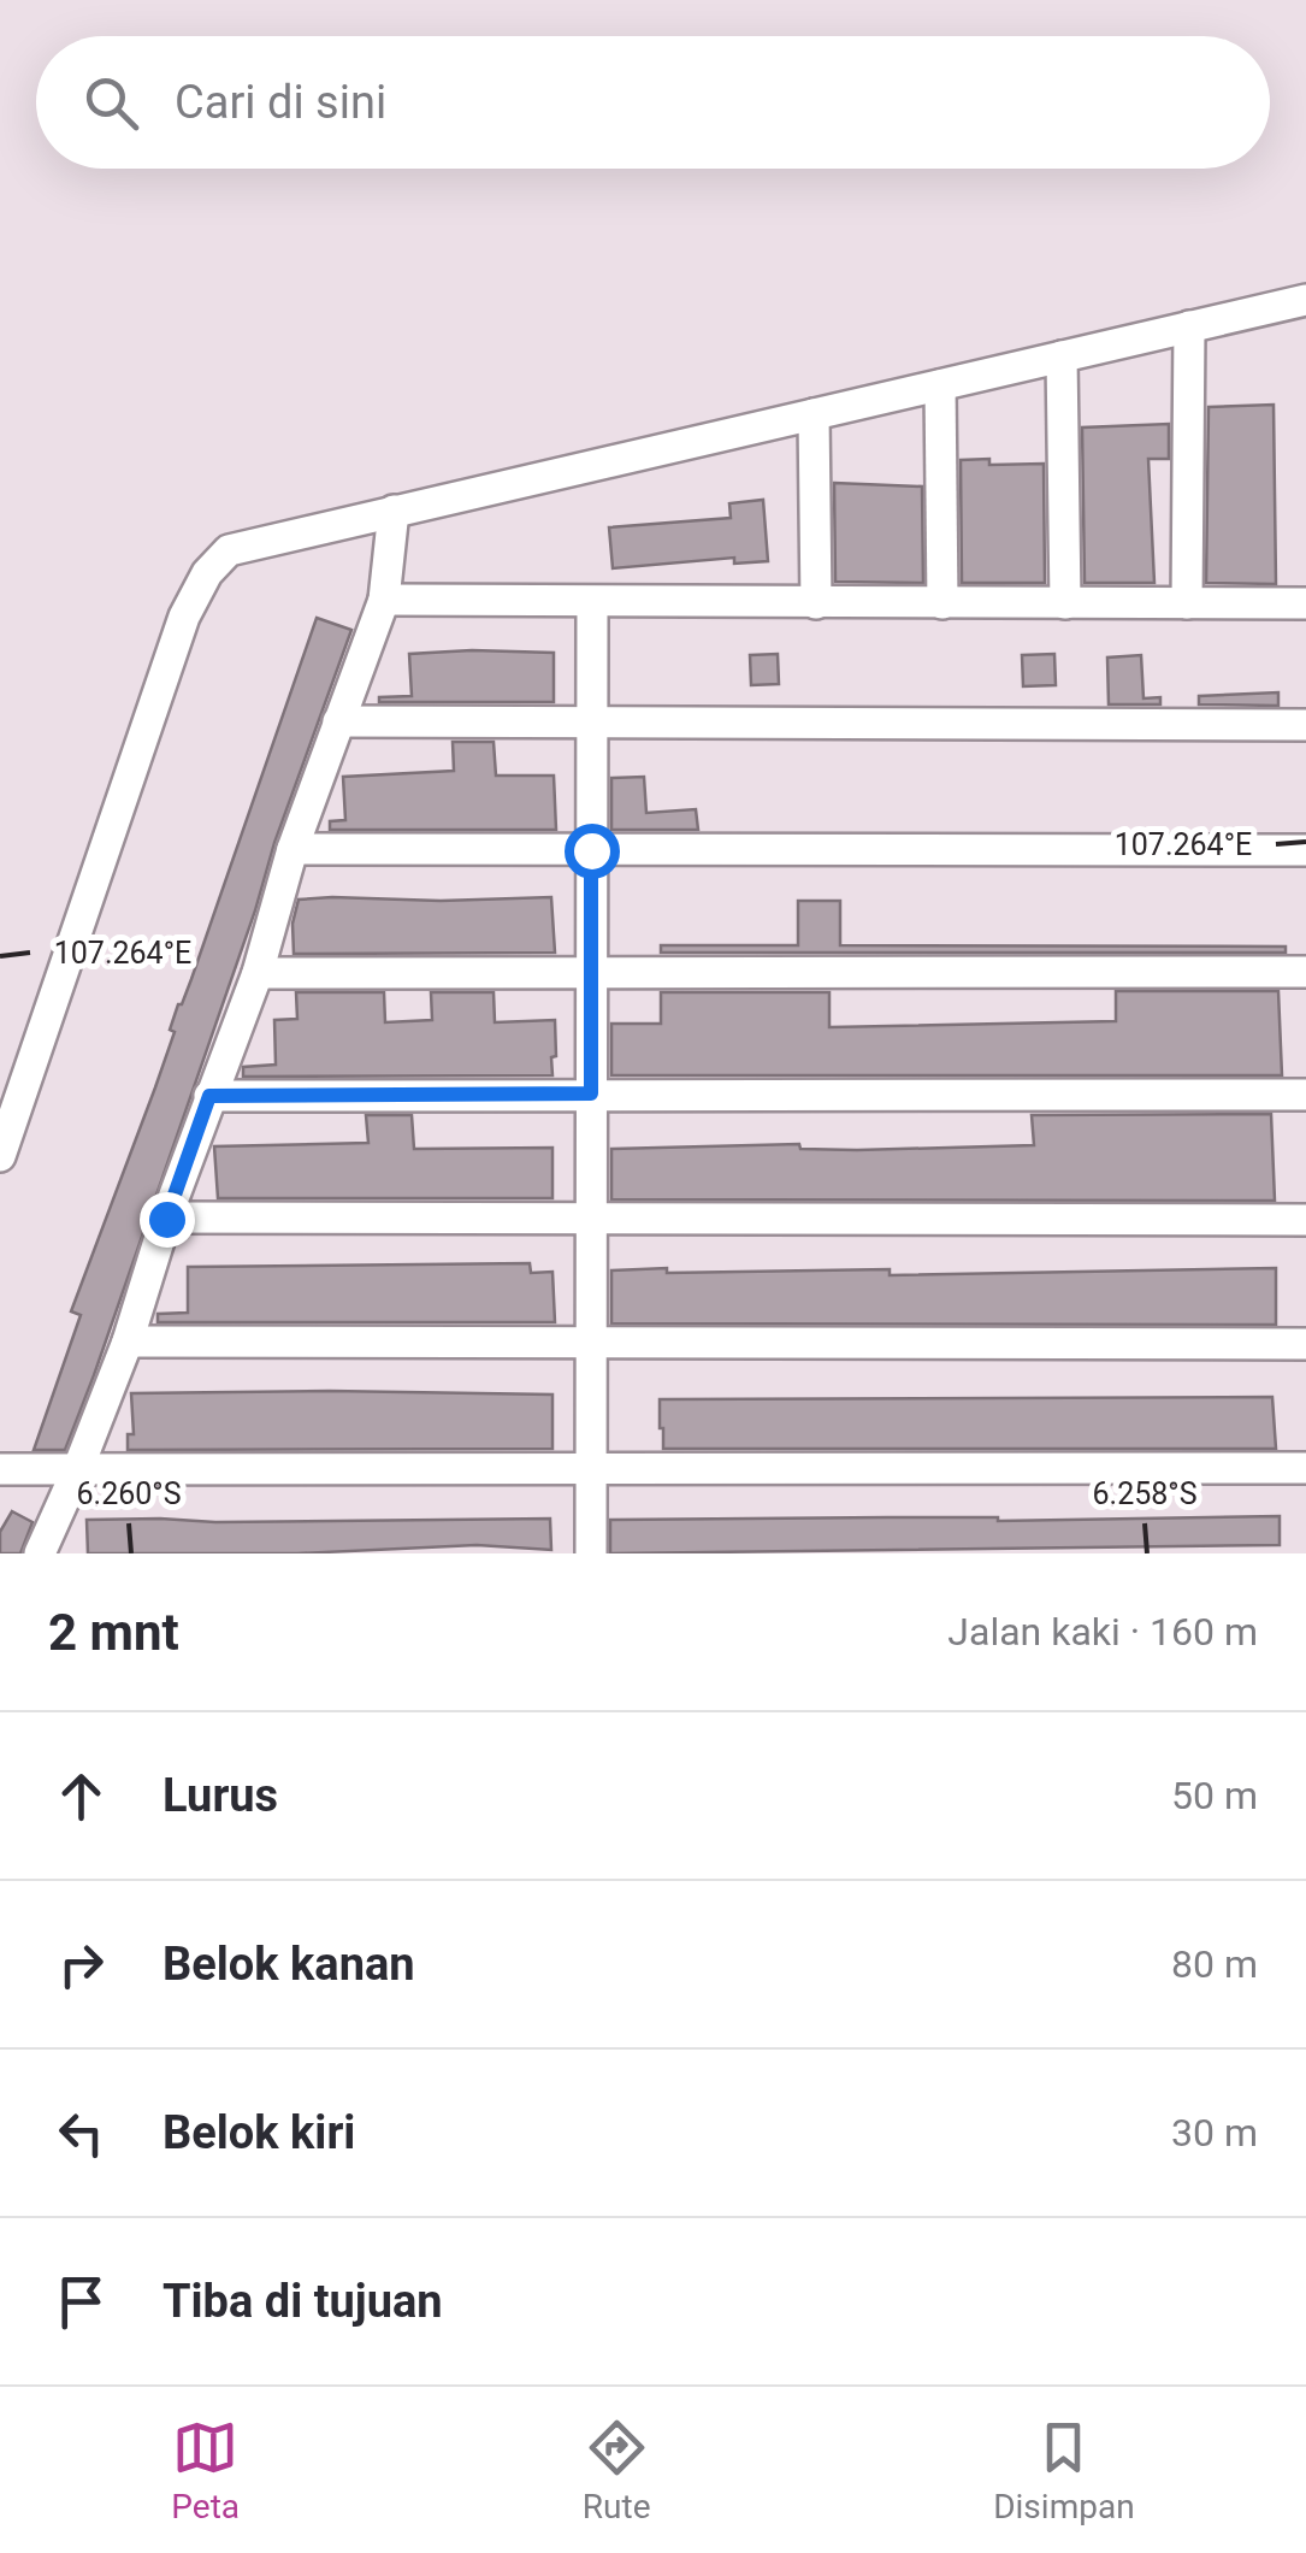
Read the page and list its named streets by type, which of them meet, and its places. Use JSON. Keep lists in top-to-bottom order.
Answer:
{
  "page": {
    "search": "Cari di sini",
    "heading": ["2 mnt", "Jalan kaki · 160 m"],
    "list": [
      ["Lurus", "50 m"],
      ["Belok kanan", "80 m"],
      ["Belok kiri", "30 m"],
      "Tiba di tujuan"
    ],
    "nav": ["Peta", "Rute", "Disimpan"]
  },
  "coordinates": ["107.264°E", "6.260°S", "6.258°S"]
}
